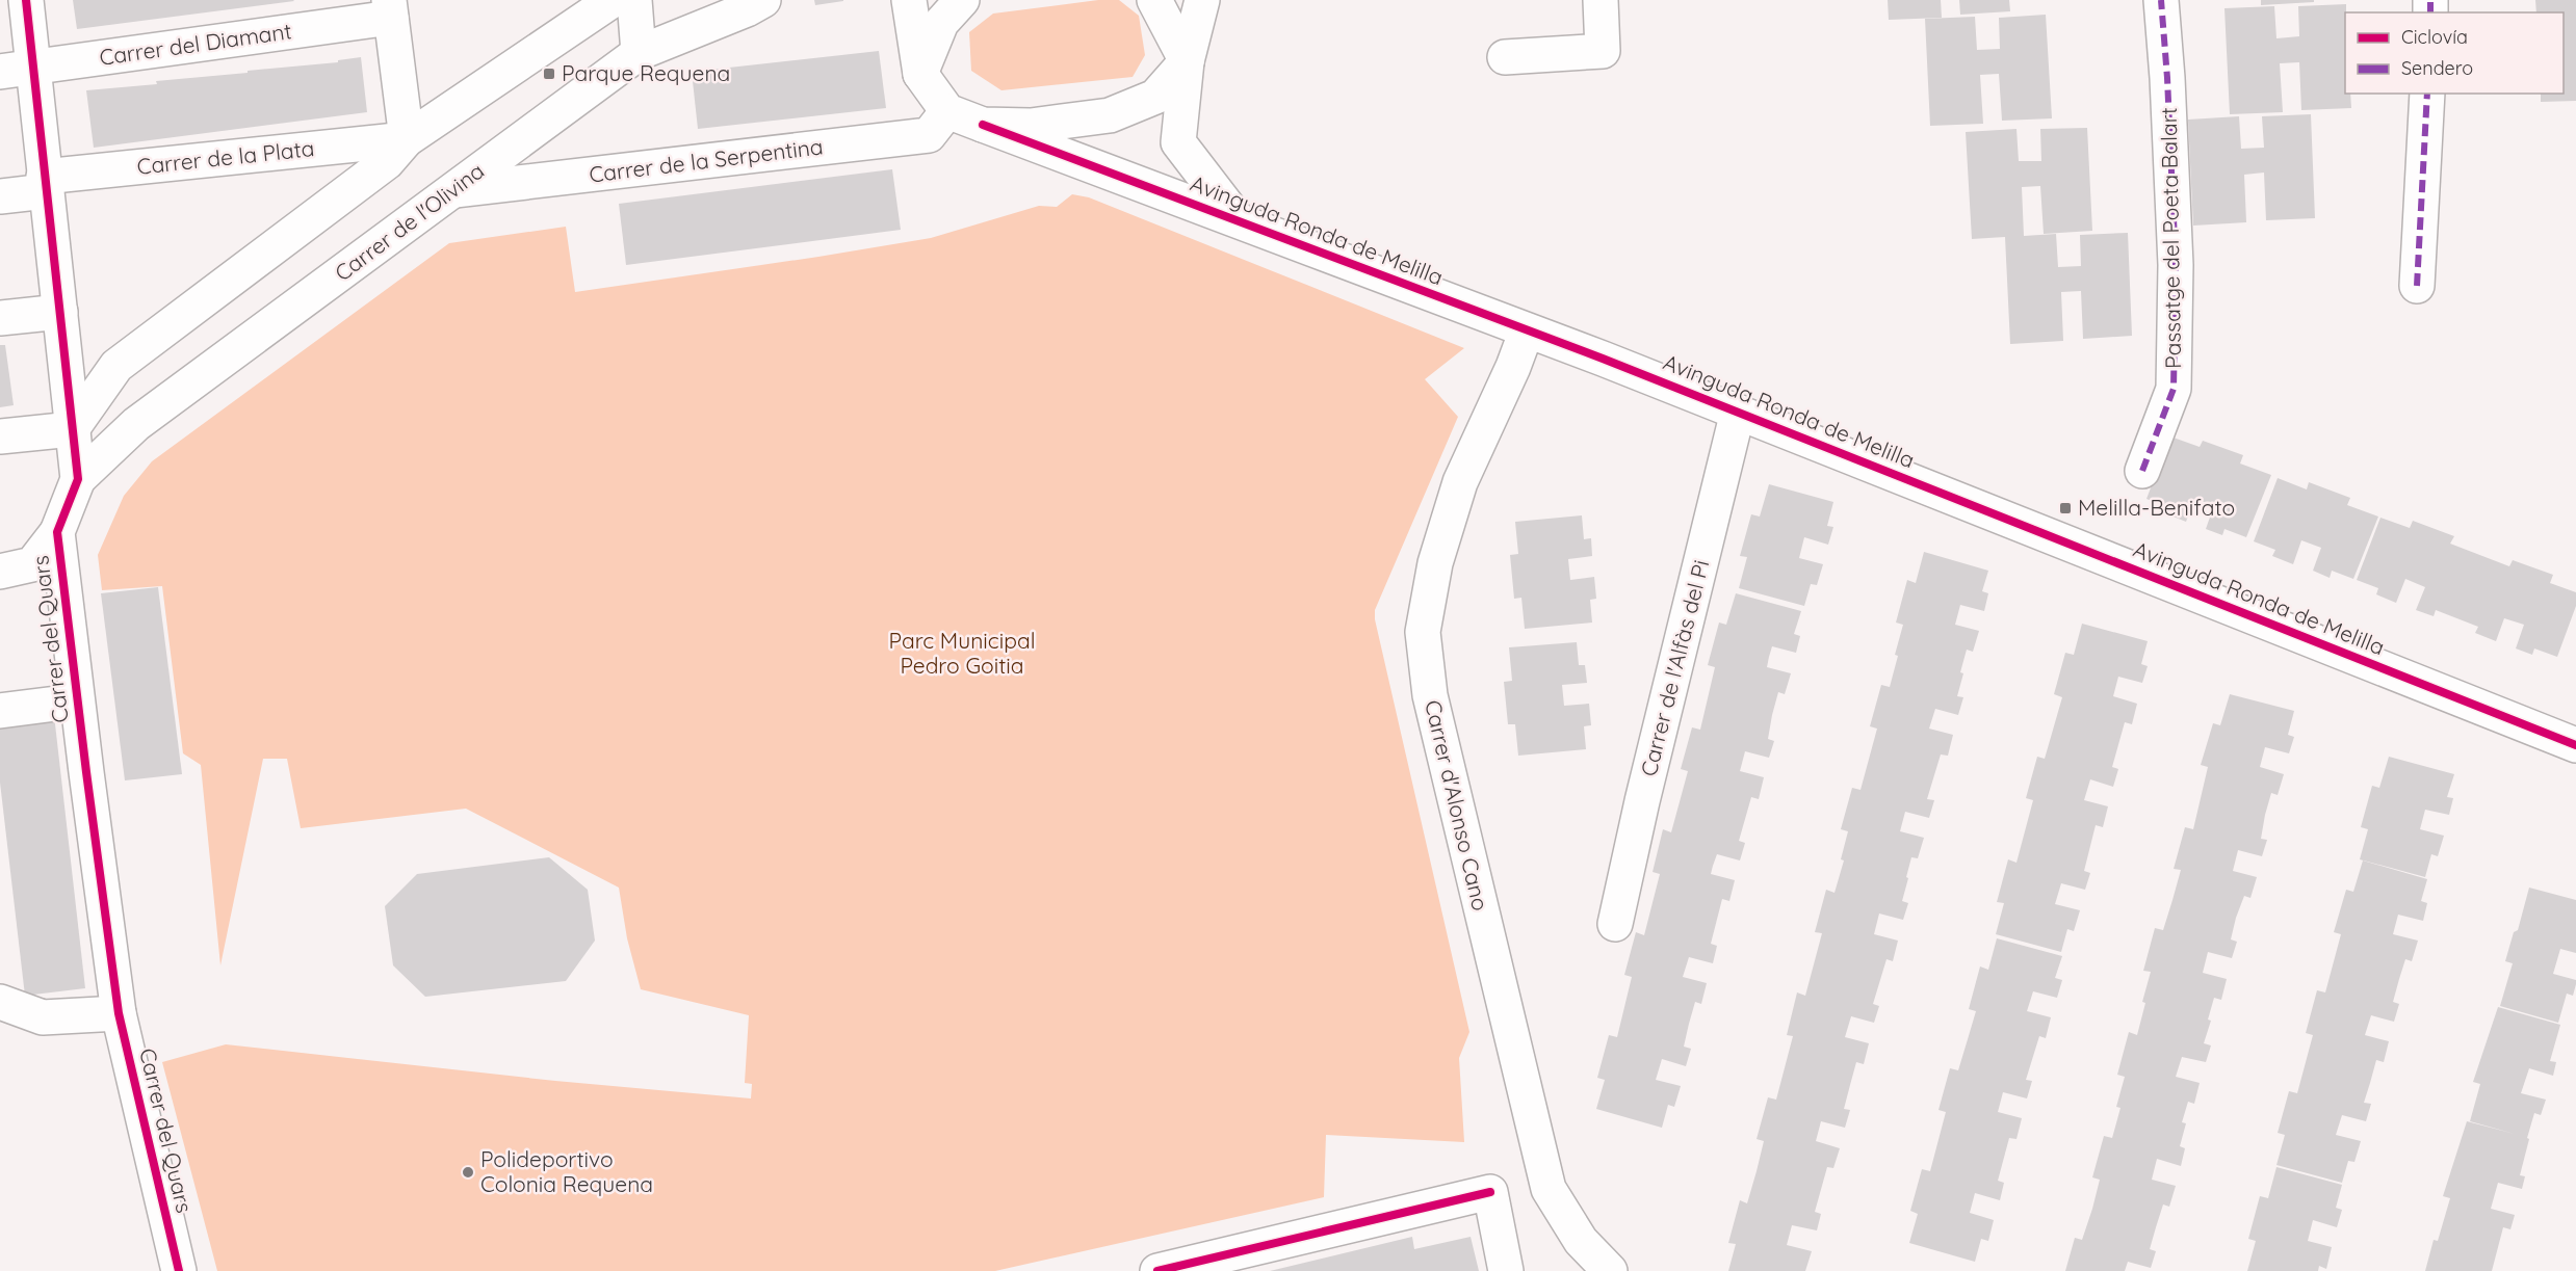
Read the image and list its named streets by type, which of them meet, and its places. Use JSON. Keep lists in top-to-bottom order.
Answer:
{
  "streets": {
    "street": [
      "Carrer del Diamant",
      "Carrer de la Plata",
      "Carrer de la Serpentina",
      "Carrer de l'Olivina",
      "Avinguda Ronda de Melilla",
      "Passatge del Poeta Balart",
      "Carrer del Quars",
      "Carrer de l'Alfàs del Pi",
      "Carrer d'Alonso Cano"
    ]
  },
  "crossings": [
    ["Carrer del Diamant", "Carrer del Quars"],
    ["Carrer de la Plata", "Carrer del Quars"],
    ["Carrer de la Serpentina", "Carrer de l'Olivina"],
    ["Carrer de la Serpentina", "Avinguda Ronda de Melilla"],
    ["Carrer de l'Olivina", "Carrer del Quars"],
    ["Avinguda Ronda de Melilla", "Carrer de l'Alfàs del Pi"],
    ["Avinguda Ronda de Melilla", "Carrer d'Alonso Cano"]
  ],
  "parks": ["Parc Municipal Pedro Goitia"],
  "places": {
    "transit": ["Parque Requena", "Melilla-Benifato"],
    "other": ["Polideportivo Colonia Requena"]
  },
  "legend": ["Ciclovía", "Sendero"]
}
